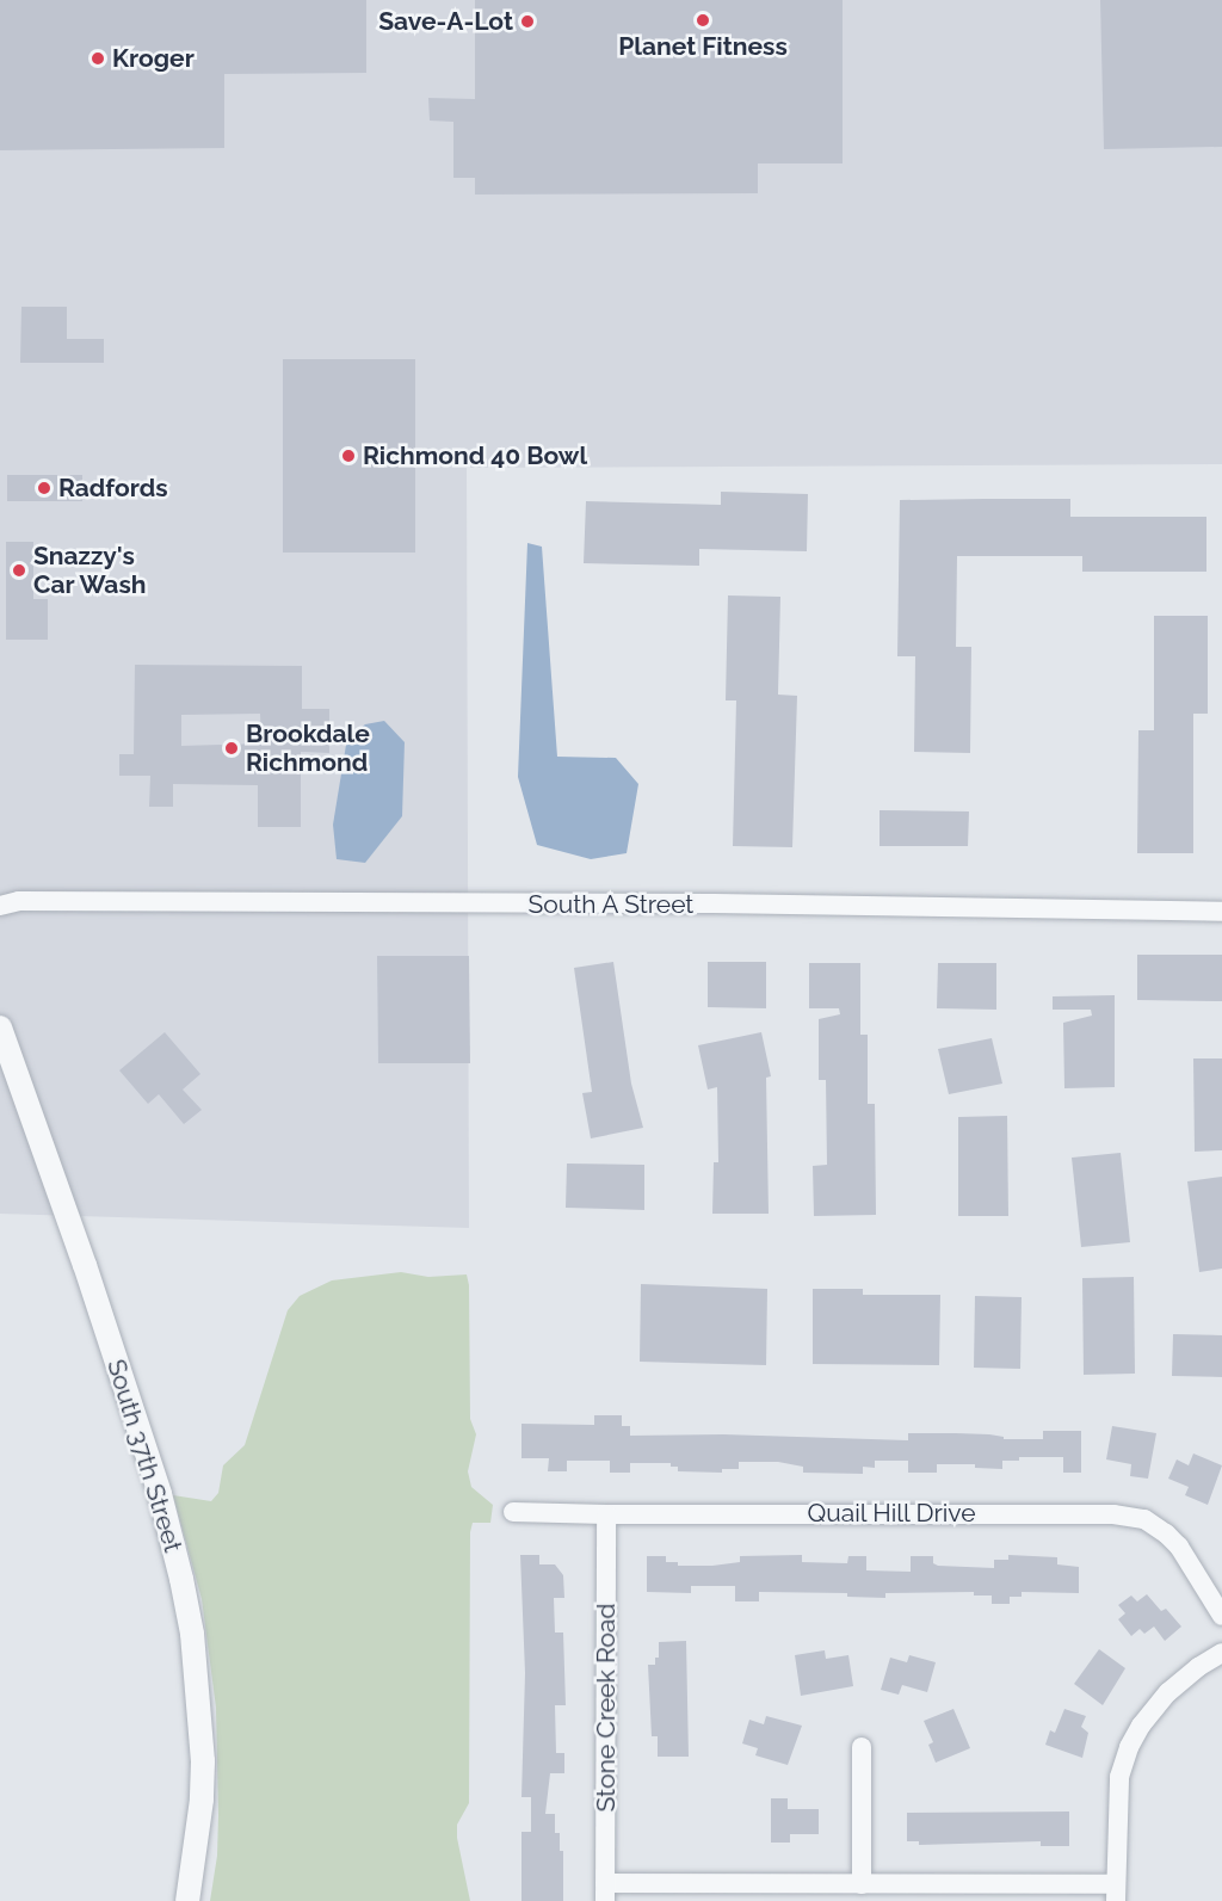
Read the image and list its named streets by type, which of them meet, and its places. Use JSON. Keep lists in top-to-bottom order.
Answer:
{
  "streets": {
    "street": [
      "South A Street",
      "South 37th Street",
      "Quail Hill Drive",
      "Stone Creek Road"
    ]
  },
  "crossings": [
    ["Quail Hill Drive", "Stone Creek Road"]
  ],
  "places": [
    "Planet Fitness",
    "Save-A-Lot",
    "Kroger",
    "Richmond 40 Bowl",
    "Radfords",
    "Snazzy's Car Wash",
    "Brookdale Richmond"
  ]
}
